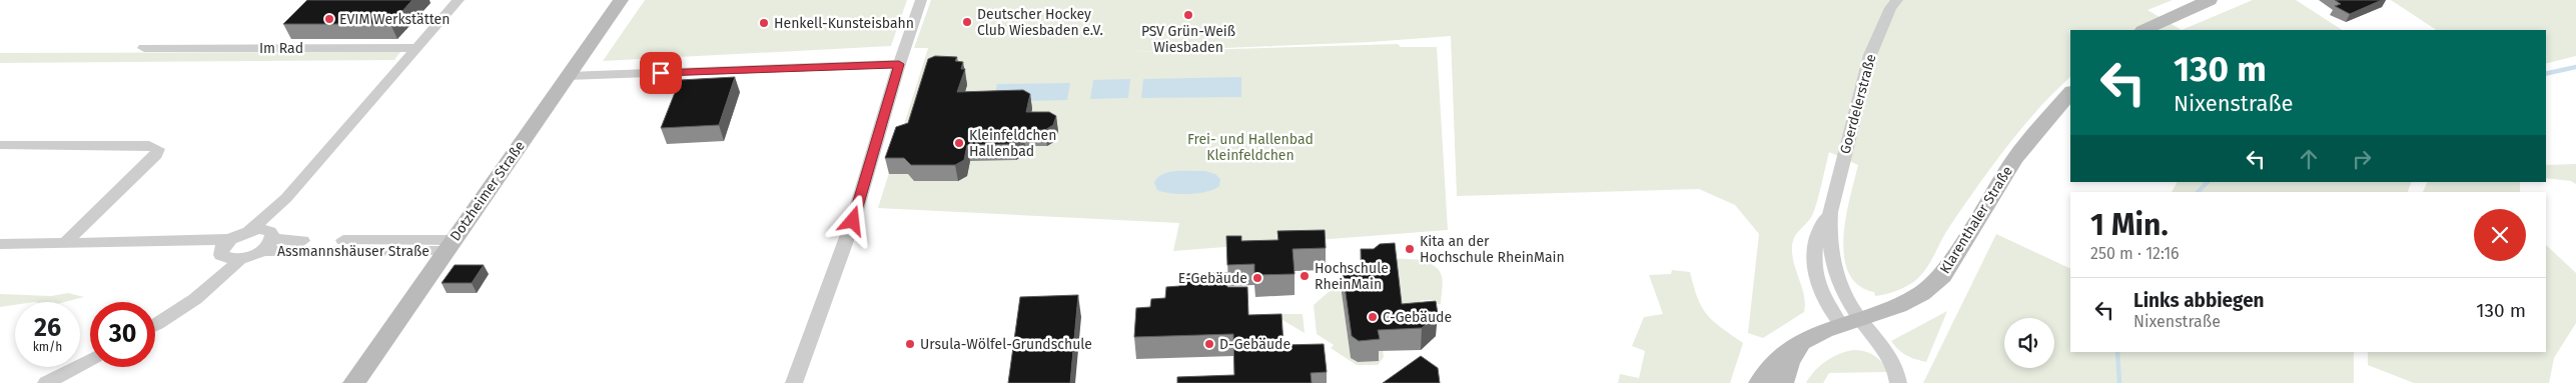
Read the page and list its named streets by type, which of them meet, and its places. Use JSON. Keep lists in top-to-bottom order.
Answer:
{
  "streets": {
    "main road": ["Dotzheimer Straße", "Klarenthaler Straße"],
    "street": ["Im Rad", "Goerdelerstraße", "Assmannshäuser Straße"]
  },
  "crossings": [
    ["Goerdelerstraße", "Klarenthaler Straße"],
    ["Dotzheimer Straße", "Assmannshäuser Straße"]
  ],
  "parks": ["Frei- und Hallenbad Kleinfeldchen"],
  "places": [
    "PSV Grün-Weiß Wiesbaden",
    "EVIM Werkstätten",
    "Deutscher Hockey Club Wiesbaden e.V.",
    "Henkell-Kunsteisbahn",
    "Kleinfeldchen Hallenbad",
    "Kita an der Hochschule RheinMain",
    "Hochschule RheinMain",
    "E-Gebäude",
    "C-Gebäude",
    "Ursula-Wölfel-Grundschule",
    "D-Gebäude"
  ],
  "page": {
    "turn": ["130 m", "Nixenstraße"],
    "heading": ["1 Min.", "250 m · 12:16"],
    "list": [
      {
        "name": "Links abbiegen",
        "note": "Nixenstraße",
        "value": "130 m"
      }
    ],
    "speed": "26 km/h",
    "limit": "30"
  }
}
